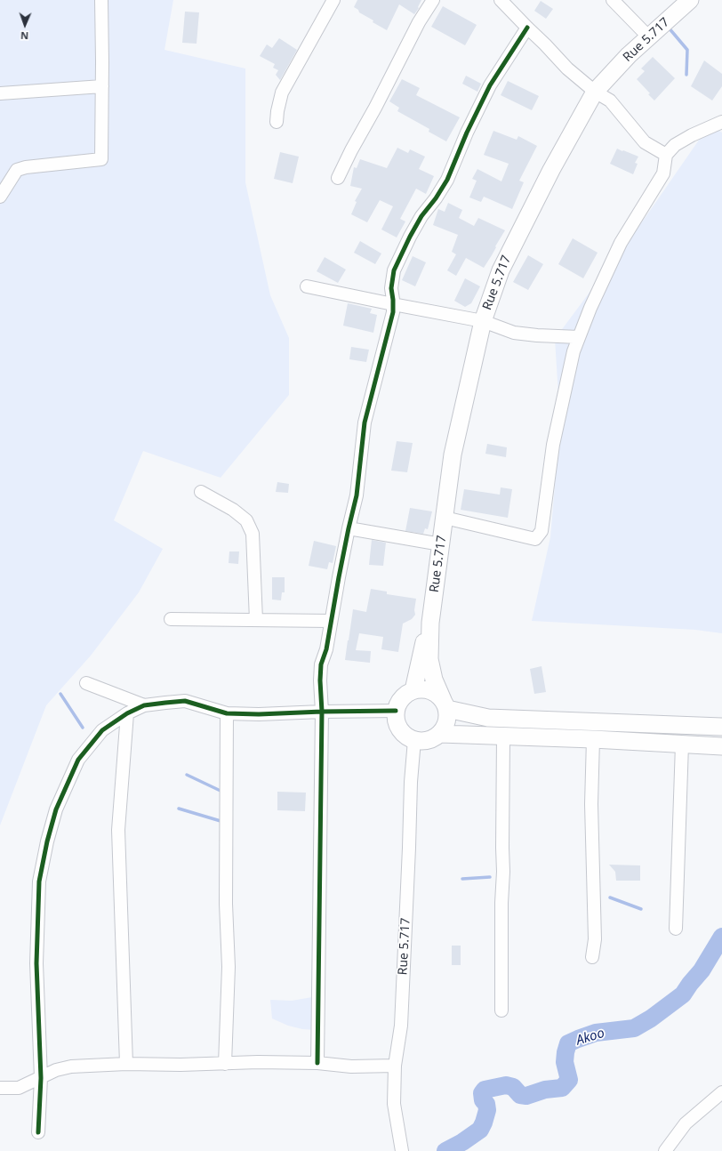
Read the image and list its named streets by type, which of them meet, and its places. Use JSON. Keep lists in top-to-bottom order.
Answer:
{
  "streets": {
    "street": ["Rue 5.717"]
  },
  "water": ["Akoo"],
  "north": "bottom"
}
